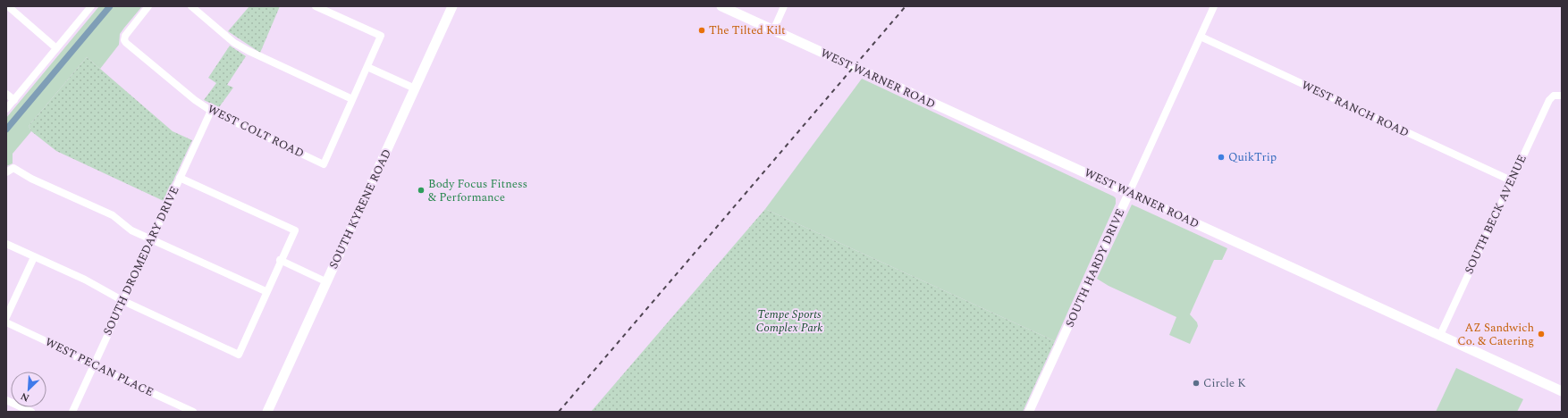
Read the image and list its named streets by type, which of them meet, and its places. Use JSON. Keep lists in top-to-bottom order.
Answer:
{
  "streets": {
    "main road": ["WEST WARNER ROAD", "SOUTH KYRENE ROAD"],
    "street": [
      "WEST RANCH ROAD",
      "WEST COLT ROAD",
      "SOUTH BECK AVENUE",
      "SOUTH DROMEDARY DRIVE",
      "SOUTH HARDY DRIVE",
      "WEST PECAN PLACE"
    ]
  },
  "crossings": [
    ["WEST WARNER ROAD", "SOUTH BECK AVENUE"],
    ["WEST WARNER ROAD", "SOUTH HARDY DRIVE"],
    ["WEST RANCH ROAD", "SOUTH BECK AVENUE"],
    ["WEST RANCH ROAD", "SOUTH HARDY DRIVE"],
    ["WEST COLT ROAD", "SOUTH DROMEDARY DRIVE"],
    ["SOUTH DROMEDARY DRIVE", "WEST PECAN PLACE"]
  ],
  "parks": ["Tempe Sports Complex Park"],
  "places": [
    "The Tilted Kilt",
    "QuikTrip",
    "Body Focus Fitness & Performance",
    "AZ Sandwich Co. & Catering",
    "Circle K"
  ],
  "north": "bottom left"
}
